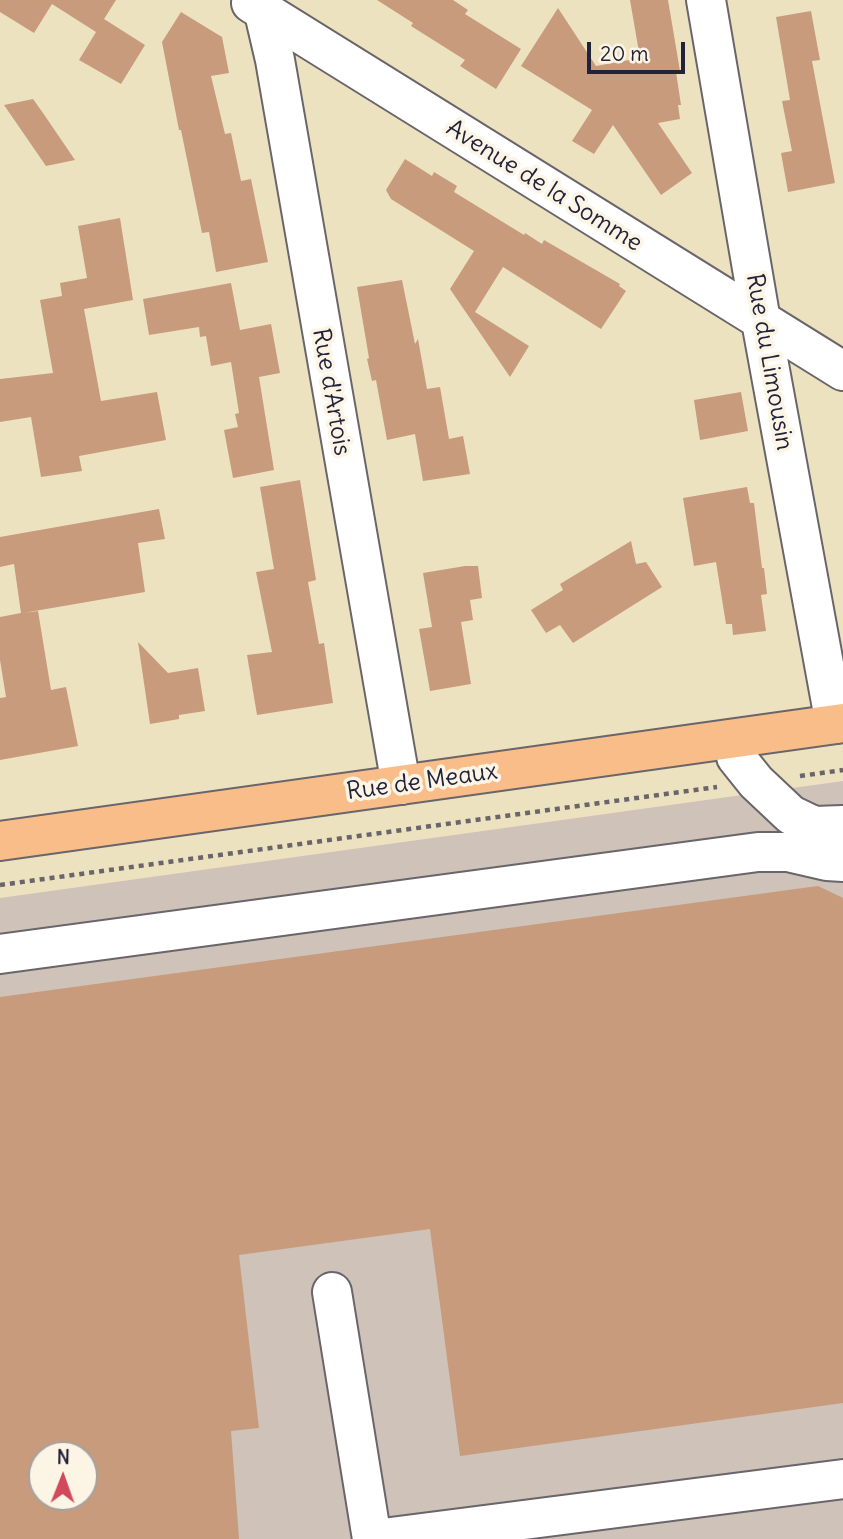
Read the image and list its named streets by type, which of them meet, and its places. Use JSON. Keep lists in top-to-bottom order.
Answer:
{
  "streets": {
    "main road": ["Rue de Meaux"],
    "street": ["Avenue de la Somme", "Rue du Limousin", "Rue d'Artois"]
  },
  "crossings": [
    ["Avenue de la Somme", "Rue du Limousin"],
    ["Avenue de la Somme", "Rue d'Artois"],
    ["Rue du Limousin", "Rue de Meaux"],
    ["Rue d'Artois", "Rue de Meaux"]
  ],
  "scale_bar": "20 m",
  "north": "top"
}
